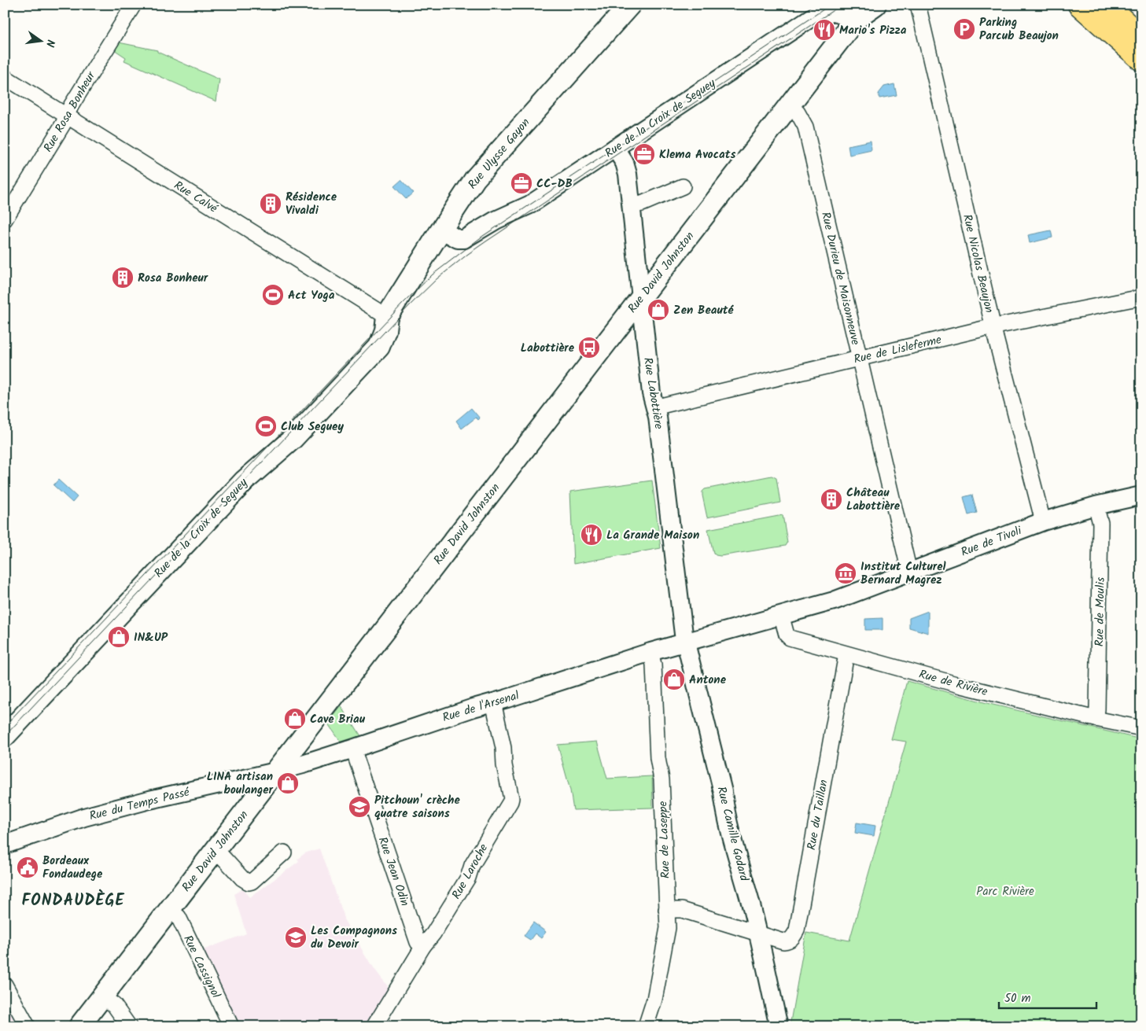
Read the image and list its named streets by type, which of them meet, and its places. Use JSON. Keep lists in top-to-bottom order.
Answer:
{
  "streets": {
    "main road": ["Rue de la Croix de Seguey", "Rue Ulysse Gayon", "Rue David Johnston"],
    "street": [
      "Rue Rosa Bonheur",
      "Rue Calvé",
      "Rue Nicolas Beaujon",
      "Rue Durieu de Maisonneuve",
      "Rue de Lisleferme",
      "Rue Labottière",
      "Rue de Tivoli",
      "Rue de Moulis",
      "Rue de Rivière",
      "Rue de l'Arsenal",
      "Rue du Temps Passé",
      "Rue du Taillan",
      "Rue Camille Godard",
      "Rue de Laseppe",
      "Rue Jean Odin",
      "Rue Laroche",
      "Rue Cassignol"
    ]
  },
  "crossings": [
    ["Rue Rosa Bonheur", "Rue Calvé"],
    ["Rue de la Croix de Seguey", "Rue Ulysse Gayon"],
    ["Rue de la Croix de Seguey", "Rue Calvé"],
    ["Rue de la Croix de Seguey", "Rue David Johnston"],
    ["Rue de la Croix de Seguey", "Rue Labottière"],
    ["Rue Ulysse Gayon", "Rue Calvé"],
    ["Rue Nicolas Beaujon", "Rue de Lisleferme"],
    ["Rue Nicolas Beaujon", "Rue de Tivoli"],
    ["Rue David Johnston", "Rue Durieu de Maisonneuve"],
    ["Rue David Johnston", "Rue Labottière"],
    ["Rue David Johnston", "Rue de l'Arsenal"],
    ["Rue David Johnston", "Rue du Temps Passé"],
    ["Rue David Johnston", "Rue Cassignol"],
    ["Rue Durieu de Maisonneuve", "Rue de Lisleferme"],
    ["Rue Durieu de Maisonneuve", "Rue de Tivoli"],
    ["Rue de Lisleferme", "Rue Labottière"],
    ["Rue Labottière", "Rue de Tivoli"],
    ["Rue Labottière", "Rue de l'Arsenal"],
    ["Rue Labottière", "Rue Camille Godard"],
    ["Rue de Tivoli", "Rue de Moulis"],
    ["Rue de Tivoli", "Rue de Rivière"],
    ["Rue de Tivoli", "Rue de l'Arsenal"],
    ["Rue de Tivoli", "Rue Camille Godard"],
    ["Rue de Moulis", "Rue de Rivière"],
    ["Rue de Rivière", "Rue du Taillan"],
    ["Rue de l'Arsenal", "Rue du Temps Passé"],
    ["Rue de l'Arsenal", "Rue Camille Godard"],
    ["Rue de l'Arsenal", "Rue de Laseppe"],
    ["Rue de l'Arsenal", "Rue Jean Odin"],
    ["Rue de l'Arsenal", "Rue Laroche"],
    ["Rue du Taillan", "Rue Camille Godard"],
    ["Rue du Taillan", "Rue de Laseppe"],
    ["Rue Jean Odin", "Rue Laroche"]
  ],
  "districts": ["FONDAUDÈGE"],
  "parks": ["Parc Rivière"],
  "places": {
    "parking": ["Parking Parcub Beaujon"],
    "restaurant": ["Mario's Pizza", "La Grande Maison"],
    "office": ["Klema Avocats", "CC-DB"],
    "building": ["Résidence Vivaldi", "Rosa Bonheur", "Château Labottière"],
    "sports": ["Act Yoga", "Club Seguey"],
    "shop": [
      "Zen Beauté",
      "IN&UP",
      "Antone",
      "Cave Briau",
      "LINA artisan boulanger"
    ],
    "bus stop": ["Labottière"],
    "museum": ["Institut Culturel Bernard Magrez"],
    "school or university": ["Pitchoun' crèche quatre saisons", "Les Compagnons du Devoir"],
    "public building": ["Bordeaux Fondaudege"]
  },
  "scale_bar": "50 m",
  "north": "right"
}
